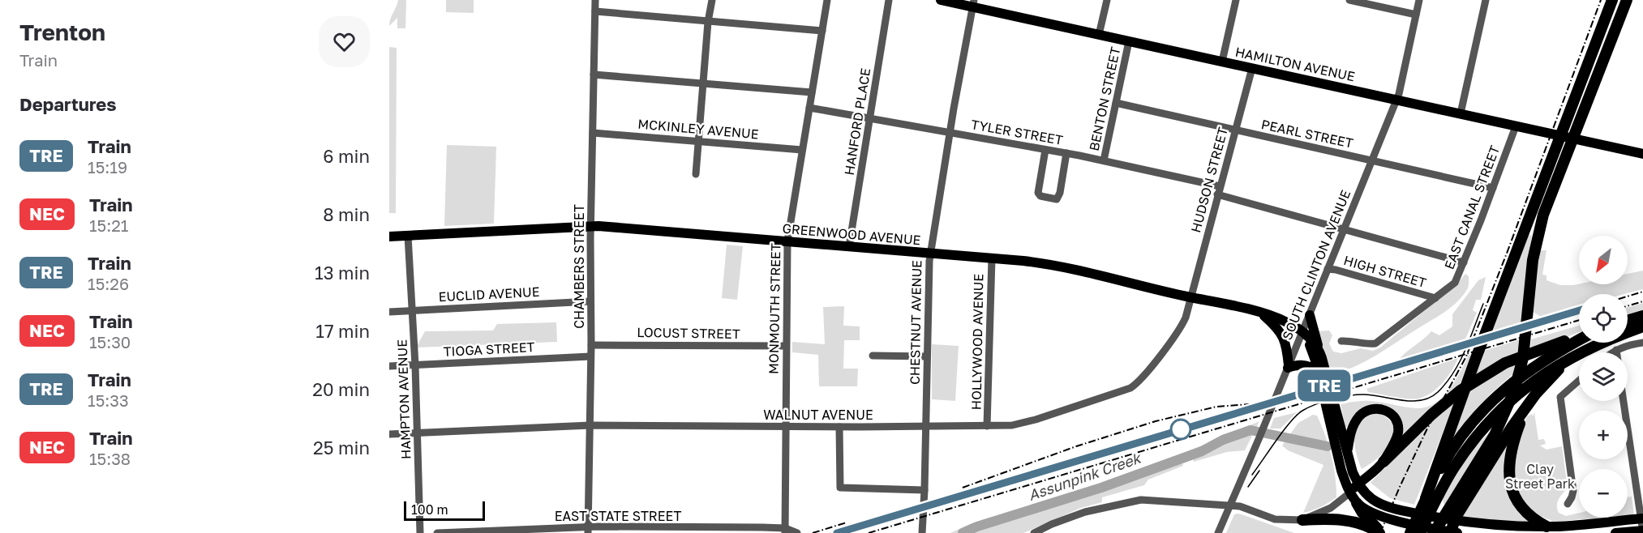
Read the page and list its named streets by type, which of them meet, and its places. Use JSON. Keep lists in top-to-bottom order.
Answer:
{
  "streets": {
    "main road": ["HAMILTON AVENUE", "GREENWOOD AVENUE"],
    "street": [
      "BENTON STREET",
      "HANFORD PLACE",
      "MCKINLEY AVENUE",
      "TYLER STREET",
      "PEARL STREET",
      "HUDSON STREET",
      "EAST CANAL STREET",
      "SOUTH CLINTON AVENUE",
      "CHAMBERS STREET",
      "HIGH STREET",
      "EUCLID AVENUE",
      "MONMOUTH STREET",
      "CHESTNUT AVENUE",
      "LOCUST STREET",
      "HOLLYWOOD AVENUE",
      "TIOGA STREET",
      "HAMPTON AVENUE",
      "WALNUT AVENUE",
      "EAST STATE STREET"
    ]
  },
  "crossings": [
    ["HAMILTON AVENUE", "BENTON STREET"],
    ["HAMILTON AVENUE", "HUDSON STREET"],
    ["HAMILTON AVENUE", "EAST CANAL STREET"],
    ["HAMILTON AVENUE", "SOUTH CLINTON AVENUE"],
    ["HAMILTON AVENUE", "CHESTNUT AVENUE"],
    ["BENTON STREET", "TYLER STREET"],
    ["BENTON STREET", "PEARL STREET"],
    ["HANFORD PLACE", "TYLER STREET"],
    ["HANFORD PLACE", "GREENWOOD AVENUE"],
    ["MCKINLEY AVENUE", "CHAMBERS STREET"],
    ["MCKINLEY AVENUE", "MONMOUTH STREET"],
    ["TYLER STREET", "HUDSON STREET"],
    ["TYLER STREET", "EAST CANAL STREET"],
    ["TYLER STREET", "SOUTH CLINTON AVENUE"],
    ["TYLER STREET", "MONMOUTH STREET"],
    ["TYLER STREET", "CHESTNUT AVENUE"],
    ["PEARL STREET", "HUDSON STREET"],
    ["PEARL STREET", "EAST CANAL STREET"],
    ["PEARL STREET", "SOUTH CLINTON AVENUE"],
    ["HUDSON STREET", "GREENWOOD AVENUE"],
    ["HUDSON STREET", "WALNUT AVENUE"],
    ["EAST CANAL STREET", "HIGH STREET"],
    ["GREENWOOD AVENUE", "SOUTH CLINTON AVENUE"],
    ["GREENWOOD AVENUE", "CHAMBERS STREET"],
    ["GREENWOOD AVENUE", "MONMOUTH STREET"],
    ["GREENWOOD AVENUE", "CHESTNUT AVENUE"],
    ["GREENWOOD AVENUE", "HOLLYWOOD AVENUE"],
    ["GREENWOOD AVENUE", "HAMPTON AVENUE"],
    ["GREENWOOD AVENUE", "WALNUT AVENUE"],
    ["SOUTH CLINTON AVENUE", "HIGH STREET"],
    ["CHAMBERS STREET", "EUCLID AVENUE"],
    ["CHAMBERS STREET", "LOCUST STREET"],
    ["CHAMBERS STREET", "TIOGA STREET"],
    ["CHAMBERS STREET", "WALNUT AVENUE"],
    ["CHAMBERS STREET", "EAST STATE STREET"],
    ["EUCLID AVENUE", "HAMPTON AVENUE"],
    ["MONMOUTH STREET", "LOCUST STREET"],
    ["MONMOUTH STREET", "WALNUT AVENUE"],
    ["MONMOUTH STREET", "EAST STATE STREET"],
    ["CHESTNUT AVENUE", "WALNUT AVENUE"],
    ["HOLLYWOOD AVENUE", "WALNUT AVENUE"],
    ["TIOGA STREET", "HAMPTON AVENUE"],
    ["HAMPTON AVENUE", "WALNUT AVENUE"]
  ],
  "water": ["Assunpink Creek"],
  "parks": ["Clay Street Park"],
  "scale_bar": "100 m",
  "north": "bottom left",
  "page": {
    "heading": [
      ["Trenton", "Train"],
      "Departures"
    ],
    "on_map": "TRE",
    "list": [
      {
        "mark": "TRE",
        "name": "Train",
        "note": "15:19",
        "value": "6 min"
      },
      {
        "mark": "NEC",
        "name": "Train",
        "note": "15:21",
        "value": "8 min"
      },
      {
        "mark": "TRE",
        "name": "Train",
        "note": "15:26",
        "value": "13 min"
      },
      {
        "mark": "NEC",
        "name": "Train",
        "note": "15:30",
        "value": "17 min"
      },
      {
        "mark": "TRE",
        "name": "Train",
        "note": "15:33",
        "value": "20 min"
      },
      {
        "mark": "NEC",
        "name": "Train",
        "note": "15:38",
        "value": "25 min"
      }
    ],
    "map_buttons": ["+", "−"],
    "scale": "100 m"
  }
}
